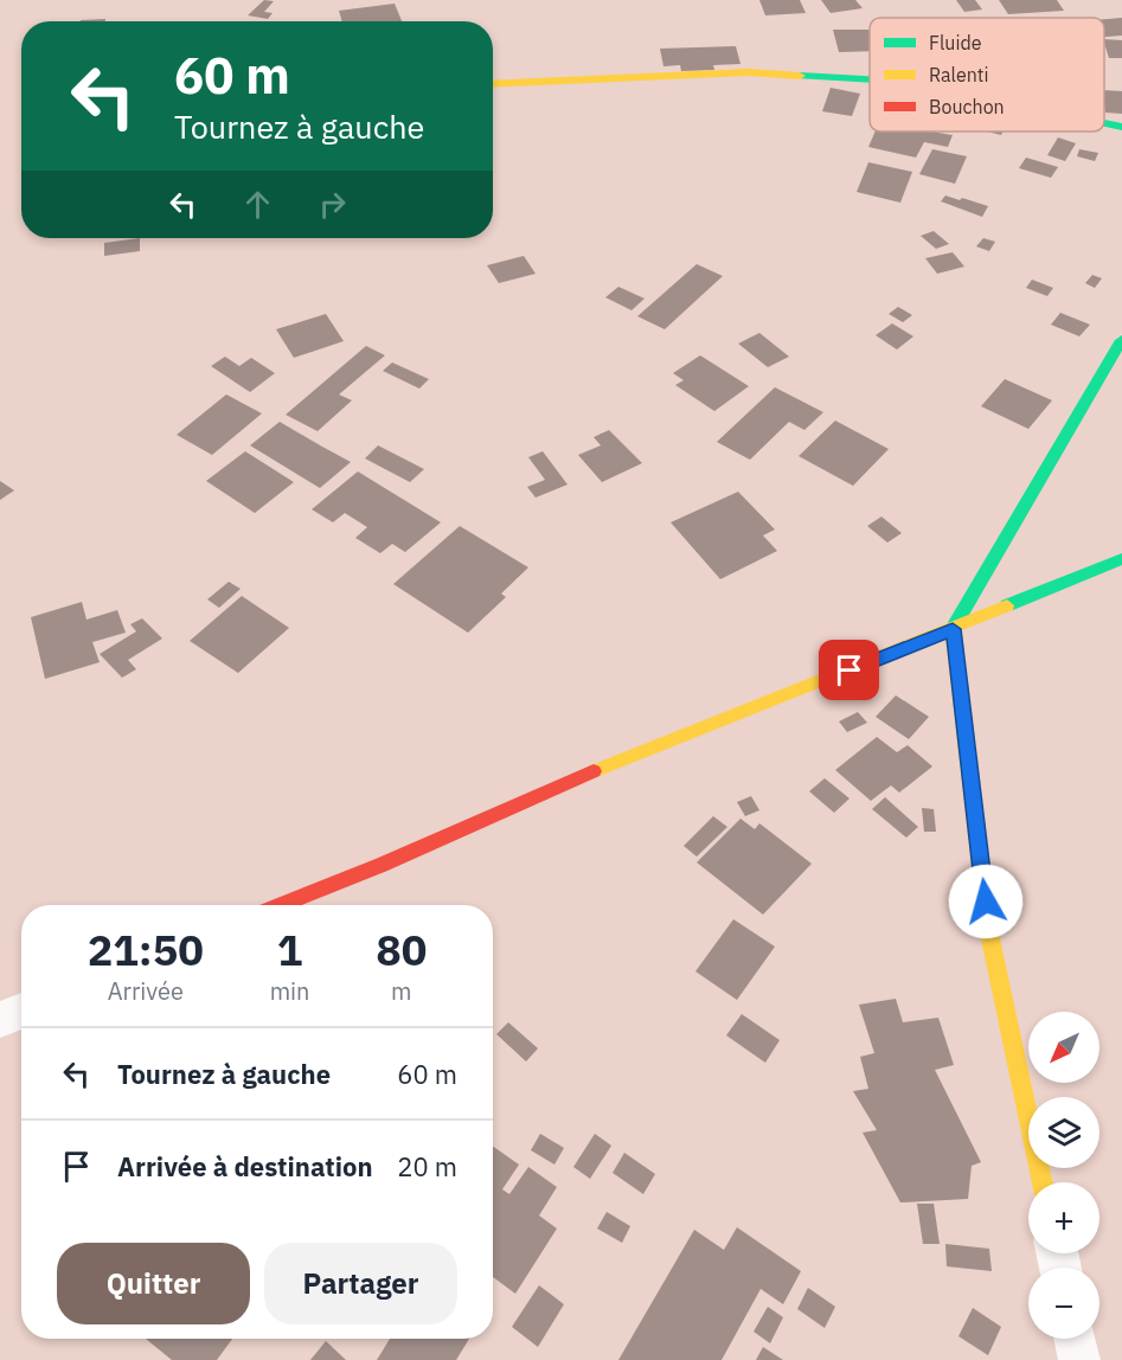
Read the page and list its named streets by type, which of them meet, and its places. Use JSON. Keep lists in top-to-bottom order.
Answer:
{
  "legend": ["Fluide", "Ralenti", "Bouchon"],
  "north": "bottom left",
  "page": {
    "turn": ["60 m", "Tournez à gauche"],
    "eta": [
      "21:50",
      "Arrivée",
      "1",
      "min",
      "80",
      "m"
    ],
    "map_buttons": ["+", "−"],
    "list": [
      {
        "name": "Tournez à gauche",
        "value": "60 m"
      },
      {
        "name": "Arrivée à destination",
        "value": "20 m"
      }
    ],
    "buttons": ["Quitter", "Partager"]
  }
}
